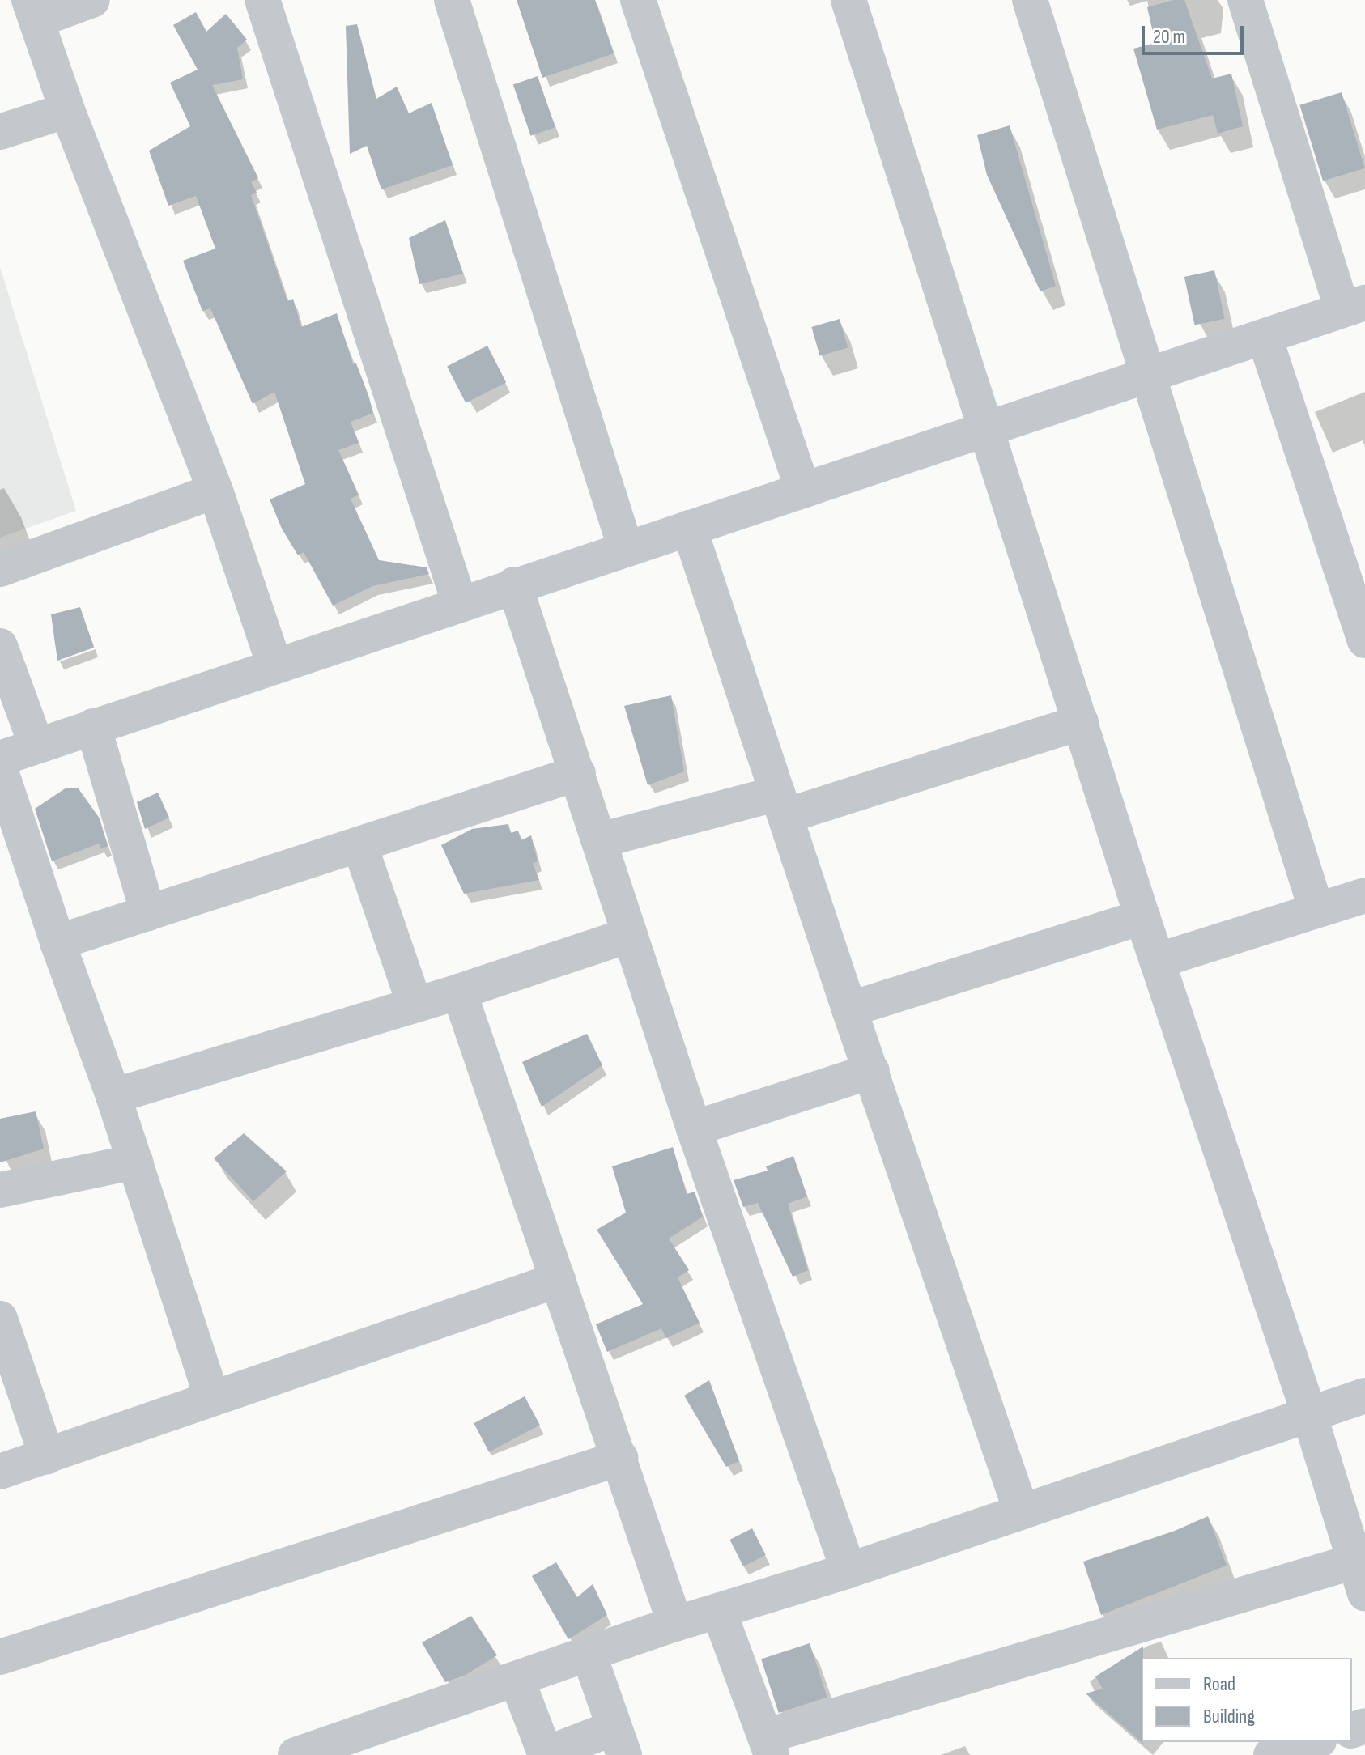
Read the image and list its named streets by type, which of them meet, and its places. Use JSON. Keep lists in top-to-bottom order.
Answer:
{
  "legend": ["Road", "Building"],
  "scale_bar": "20 m"
}
